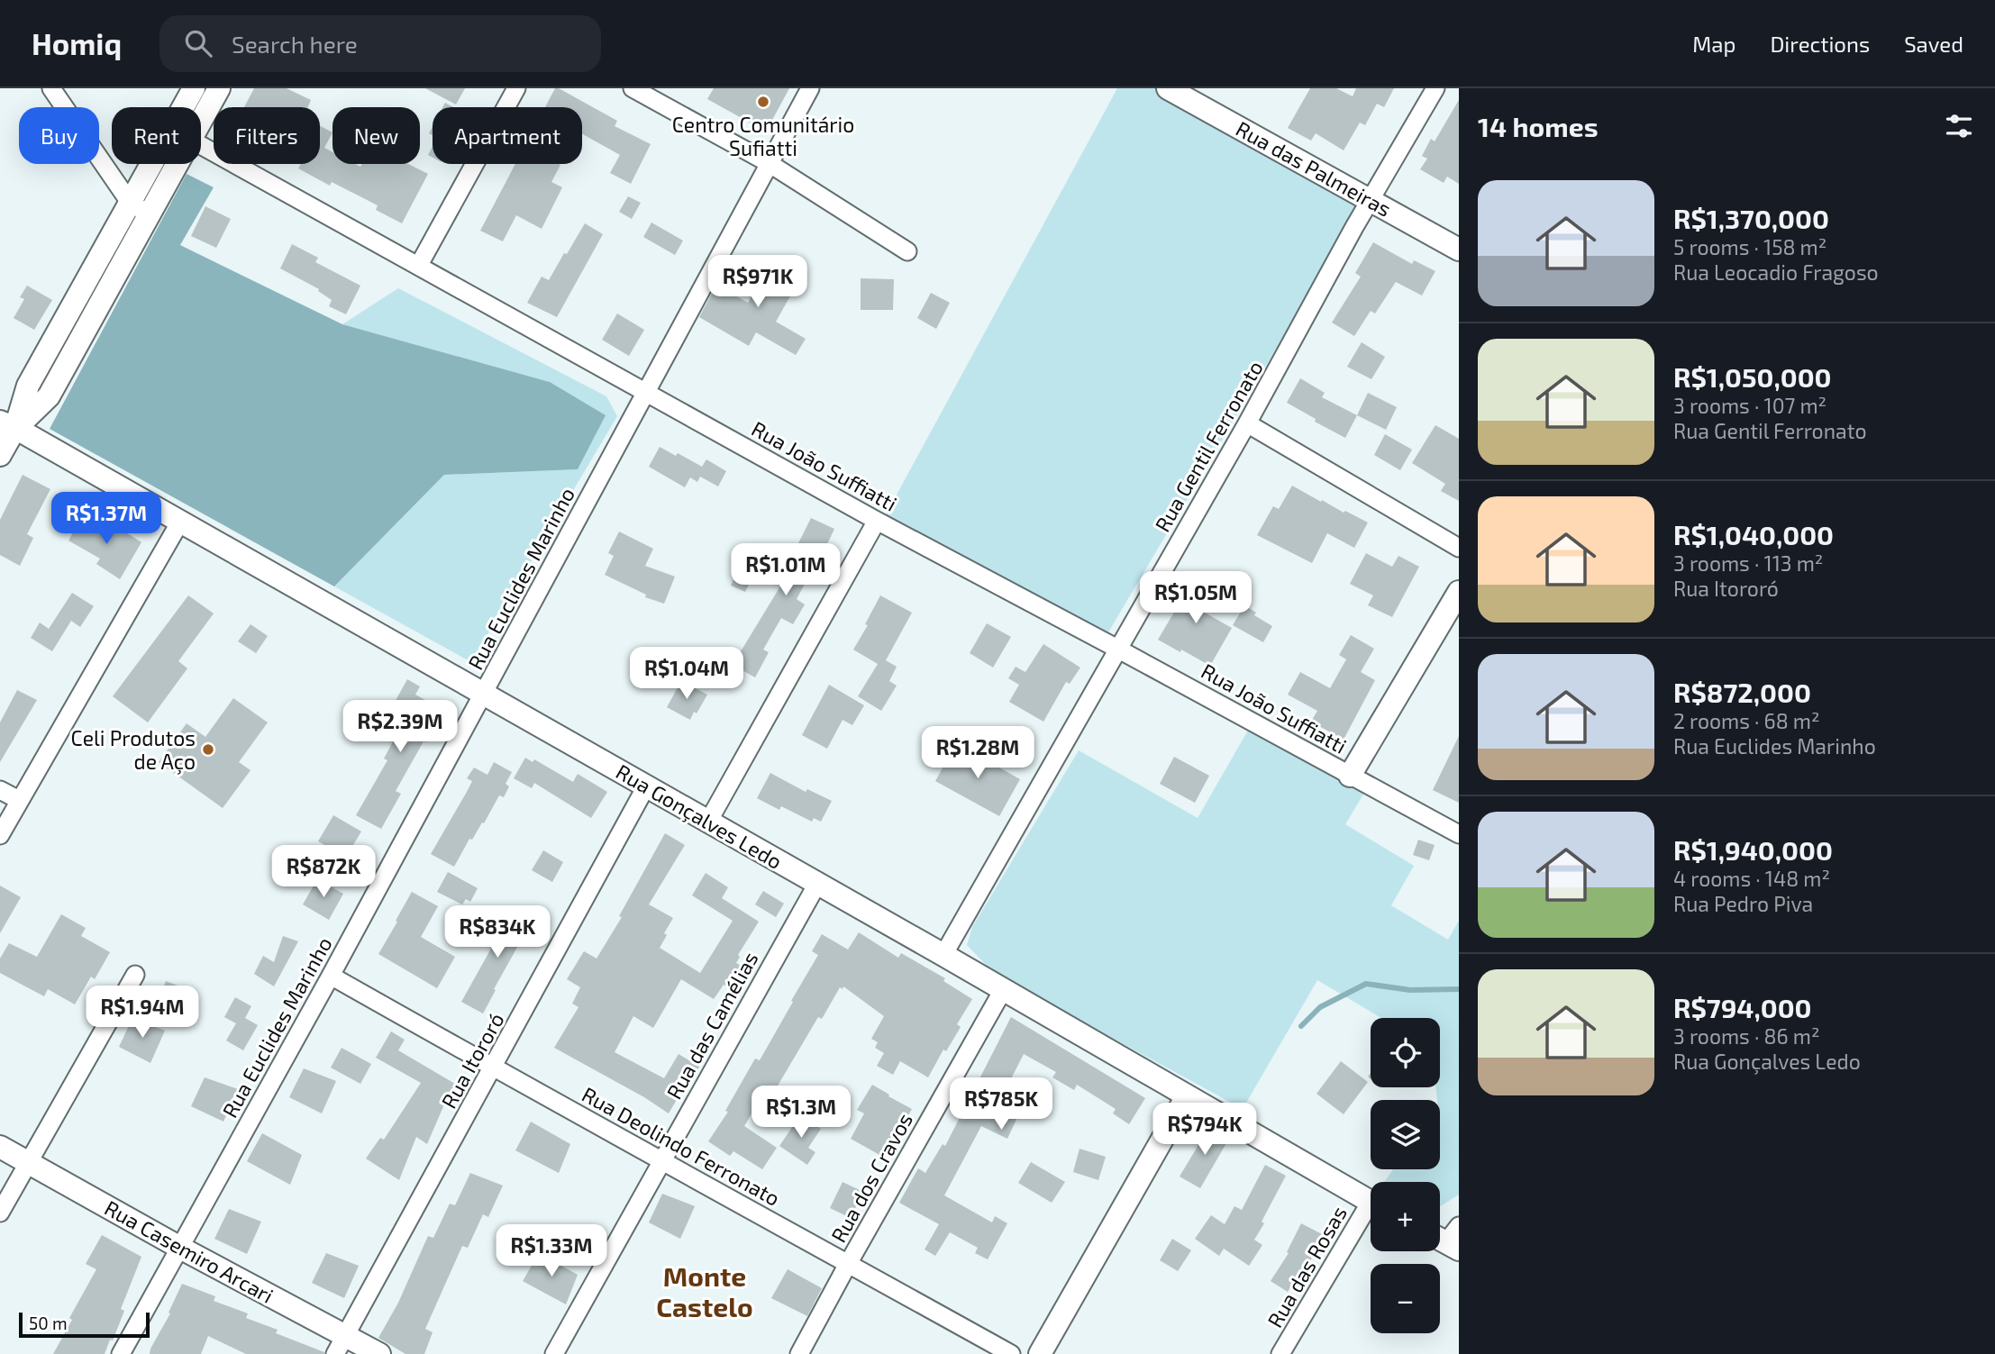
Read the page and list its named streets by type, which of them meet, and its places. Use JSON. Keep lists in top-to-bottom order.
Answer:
{
  "streets": {
    "street": [
      "Rua das Palmeiras",
      "Rua Gentil Ferronato",
      "Rua João Suffiatti",
      "Rua Euclides Marinho",
      "Rua Gonçalves Ledo",
      "Rua das Camélias",
      "Rua Itororó",
      "Rua Deolindo Ferronato",
      "Rua dos Cravos",
      "Rua Casemiro Arcari",
      "Rua das Rosas"
    ]
  },
  "crossings": [
    ["Rua das Palmeiras", "Rua Gentil Ferronato"],
    ["Rua Gentil Ferronato", "Rua João Suffiatti"],
    ["Rua Gentil Ferronato", "Rua Gonçalves Ledo"],
    ["Rua João Suffiatti", "Rua Euclides Marinho"],
    ["Rua Euclides Marinho", "Rua Gonçalves Ledo"],
    ["Rua Euclides Marinho", "Rua Deolindo Ferronato"],
    ["Rua Euclides Marinho", "Rua Casemiro Arcari"],
    ["Rua Gonçalves Ledo", "Rua das Camélias"],
    ["Rua Gonçalves Ledo", "Rua Itororó"],
    ["Rua Gonçalves Ledo", "Rua dos Cravos"],
    ["Rua das Camélias", "Rua Deolindo Ferronato"],
    ["Rua Itororó", "Rua Deolindo Ferronato"],
    ["Rua Itororó", "Rua Casemiro Arcari"],
    ["Rua Deolindo Ferronato", "Rua dos Cravos"]
  ],
  "districts": ["Monte Castelo"],
  "places": ["Centro Comunitário Sufiatti", "Celi Produtos de Aço"],
  "scale_bar": "50 m",
  "page": {
    "header": "Homiq",
    "search": "Search here",
    "nav": ["Map", "Directions", "Saved"],
    "heading": "14 homes",
    "chip": [
      "Buy",
      "Rent",
      "Filters",
      "New",
      "Apartment"
    ],
    "list": [
      {
        "name": "R$1,370,000",
        "note": "5 rooms · 158 m² · Rua Leocadio Fragoso"
      },
      {
        "name": "R$1,050,000",
        "note": "3 rooms · 107 m² · Rua Gentil Ferronato"
      },
      {
        "name": "R$1,040,000",
        "note": "3 rooms · 113 m² · Rua Itororó"
      },
      {
        "name": "R$872,000",
        "note": "2 rooms · 68 m² · Rua Euclides Marinho"
      },
      {
        "name": "R$1,940,000",
        "note": "4 rooms · 148 m² · Rua Pedro Piva"
      },
      {
        "name": "R$794,000",
        "note": "3 rooms · 86 m² · Rua Gonçalves Ledo"
      }
    ],
    "price": [
      "R$971K",
      "R$1.37M",
      "R$1.01M",
      "R$1.05M",
      "R$1.04M",
      "R$2.39M",
      "R$1.28M",
      "R$872K",
      "R$834K",
      "R$1.94M",
      "R$785K",
      "R$1.3M",
      "R$794K",
      "R$1.33M"
    ],
    "map_buttons": ["+", "−"],
    "scale": "50 m"
  }
}
